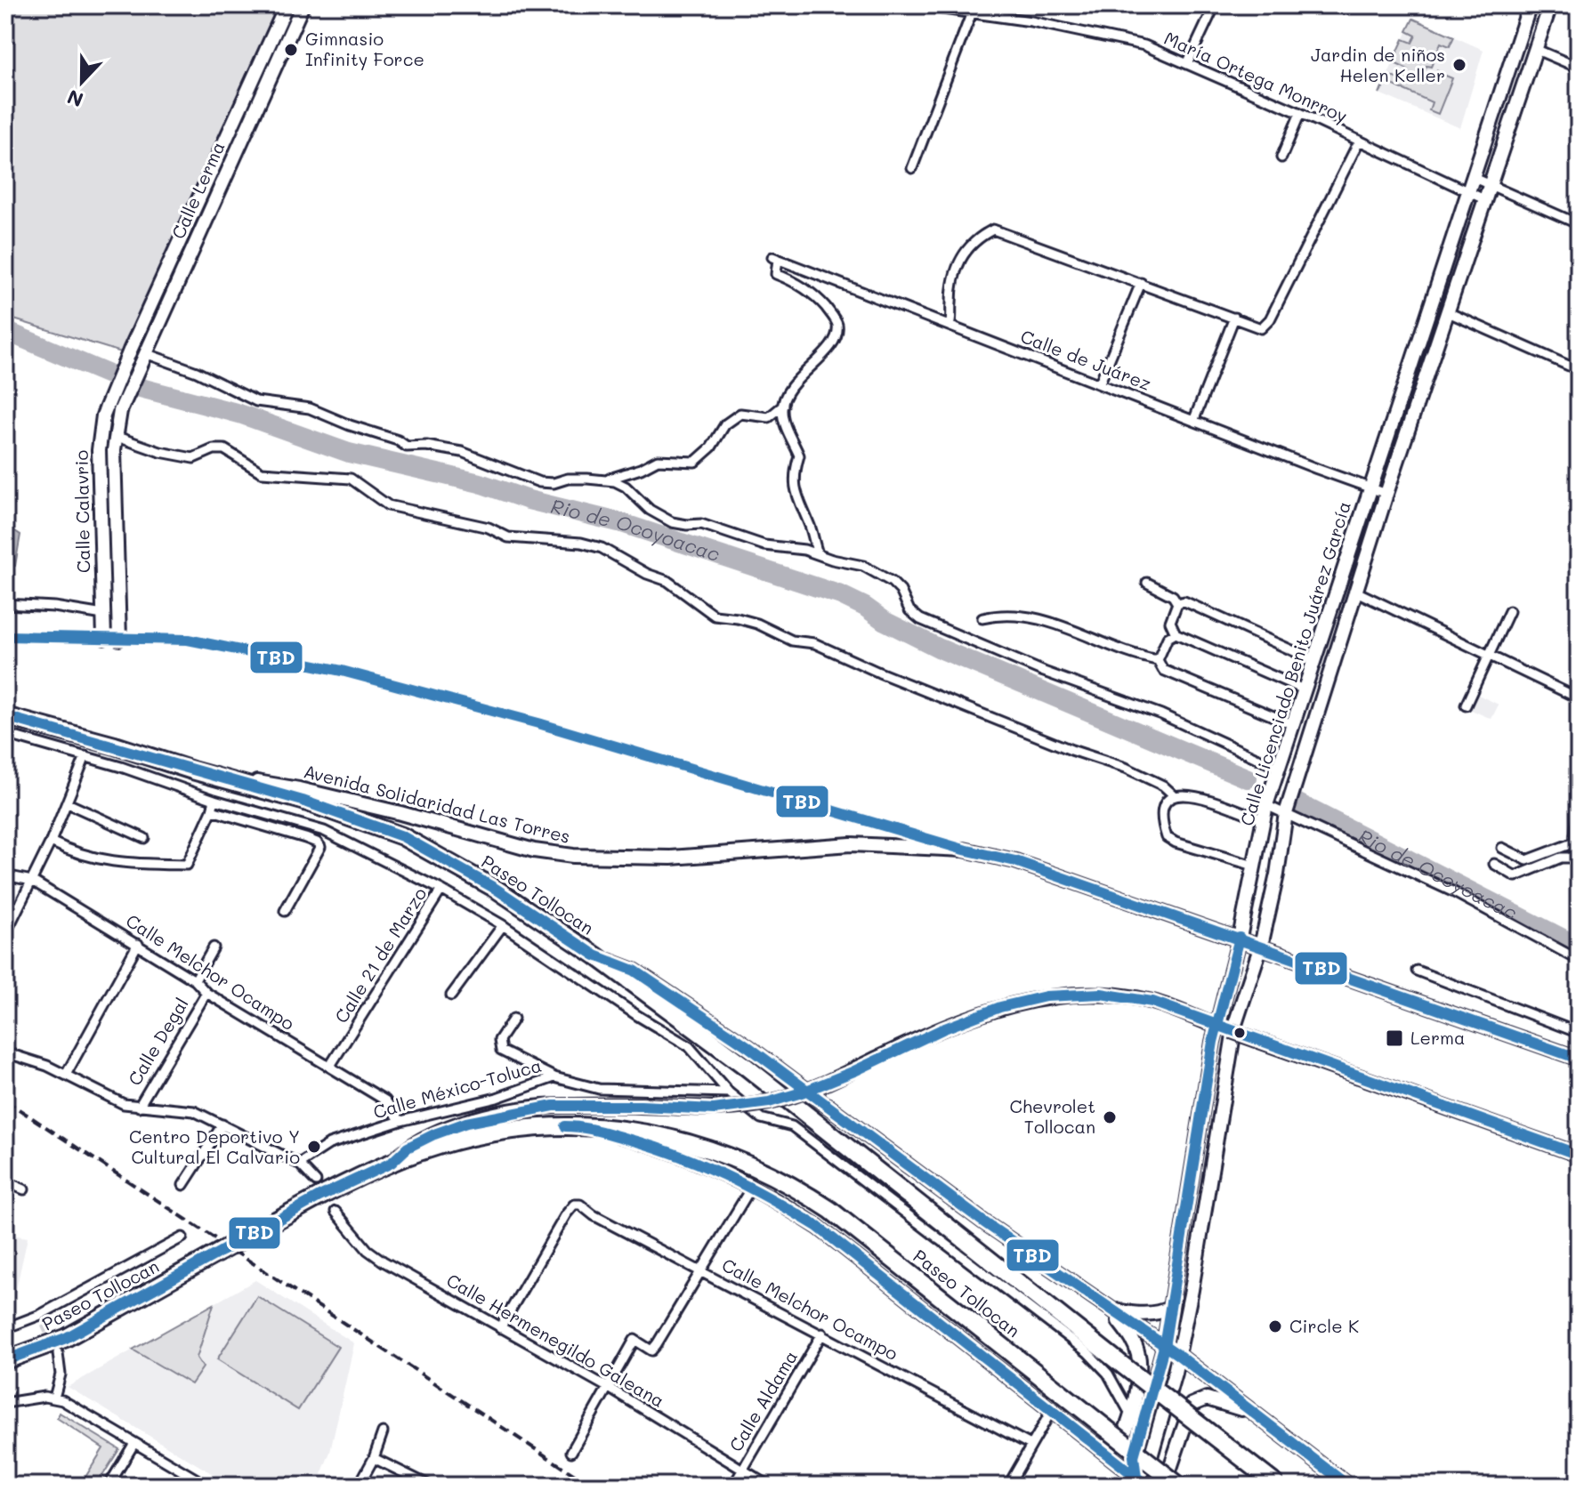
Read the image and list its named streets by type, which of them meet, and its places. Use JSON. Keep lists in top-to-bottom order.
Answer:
{
  "streets": {
    "highway": ["Paseo Tollocan"],
    "main road": [
      "Calle Lerma",
      "Calle Calavrio",
      "Calle Licenciado Benito Juárez García",
      "Avenida Solidaridad Las Torres"
    ],
    "street": [
      "María Ortega Monrroy",
      "Calle de Juárez",
      "Calle 21 de Marzo",
      "Calle Melchor Ocampo",
      "Calle Degal",
      "Calle México-Toluca",
      "Calle Hermenegildo Galeana",
      "Calle Aldama"
    ]
  },
  "crossings": [
    ["María Ortega Monrroy", "Calle Licenciado Benito Juárez García"],
    ["Calle Lerma", "Calle Calavrio"],
    ["Calle de Juárez", "Calle Licenciado Benito Juárez García"],
    ["Calle Licenciado Benito Juárez García", "Avenida Solidaridad Las Torres"],
    ["Avenida Solidaridad Las Torres", "Paseo Tollocan"],
    ["Calle 21 de Marzo", "Calle Melchor Ocampo"],
    ["Calle Melchor Ocampo", "Calle Degal"],
    ["Calle Melchor Ocampo", "Calle México-Toluca"],
    ["Calle Melchor Ocampo", "Calle Hermenegildo Galeana"],
    ["Calle Melchor Ocampo", "Calle Aldama"],
    ["Calle Hermenegildo Galeana", "Calle Aldama"]
  ],
  "water": ["Rio de Ocoyoacac"],
  "places": {
    "other": [
      "Gimnasio Infinity Force",
      "Jardin de niños Helen Keller",
      "Chevrolet Tollocan",
      "Centro Deportivo Y Cultural El Calvario",
      "Circle K"
    ],
    "transit": ["Lerma"]
  },
  "lines": ["transit line TBD"],
  "north": "bottom"
}
